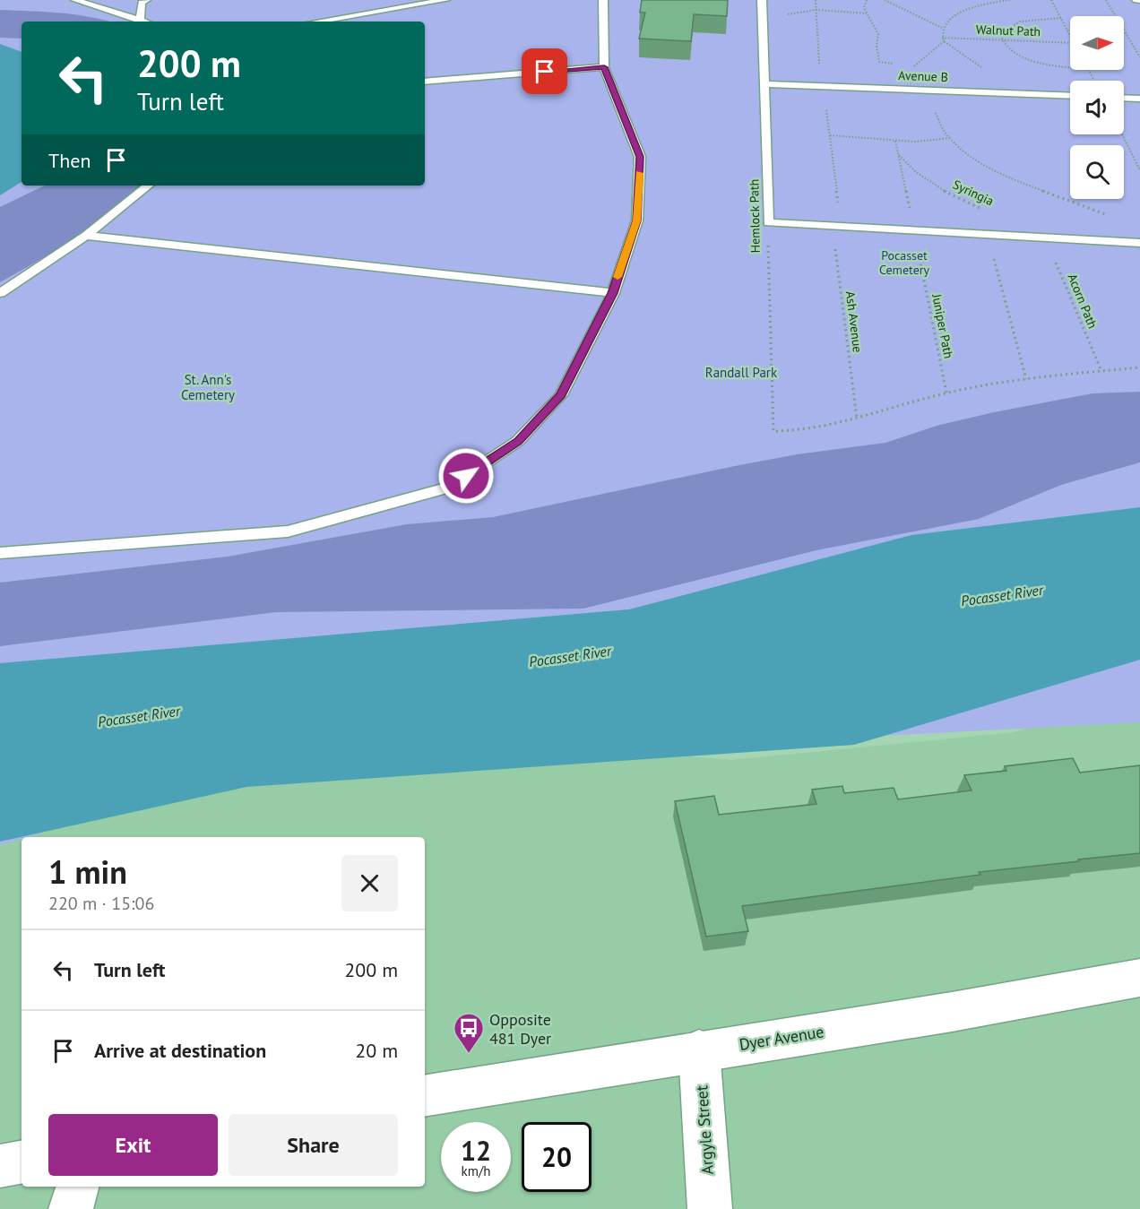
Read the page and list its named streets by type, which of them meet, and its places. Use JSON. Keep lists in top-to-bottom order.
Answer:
{
  "streets": {
    "main road": ["Dyer Avenue", "Argyle Street"],
    "lane": ["Avenue B", "Hemlock Path"],
    "path": [
      "Walnut Path",
      "Syringia",
      "Acorn Path",
      "Ash Avenue",
      "Juniper Path"
    ]
  },
  "crossings": [
    ["Avenue B", "Hemlock Path"],
    ["Avenue B", "Ash Avenue"],
    ["Syringia", "Juniper Path"],
    ["Hemlock Path", "Ash Avenue"],
    ["Dyer Avenue", "Argyle Street"]
  ],
  "water": ["Pocasset River"],
  "parks": ["Pocasset Cemetery", "Randall Park", "St. Ann's Cemetery"],
  "places": {
    "bus stop": ["Opposite 481 Dyer"]
  },
  "north": "right",
  "page": {
    "turn": ["200 m", "Turn left"],
    "then": "Then",
    "heading": ["1 min", "220 m · 15:06"],
    "list": [
      {
        "name": "Turn left",
        "value": "200 m"
      },
      {
        "name": "Arrive at destination",
        "value": "20 m"
      }
    ],
    "buttons": ["Exit", "Share"],
    "speed": "12 km/h",
    "limit": "20"
  }
}
